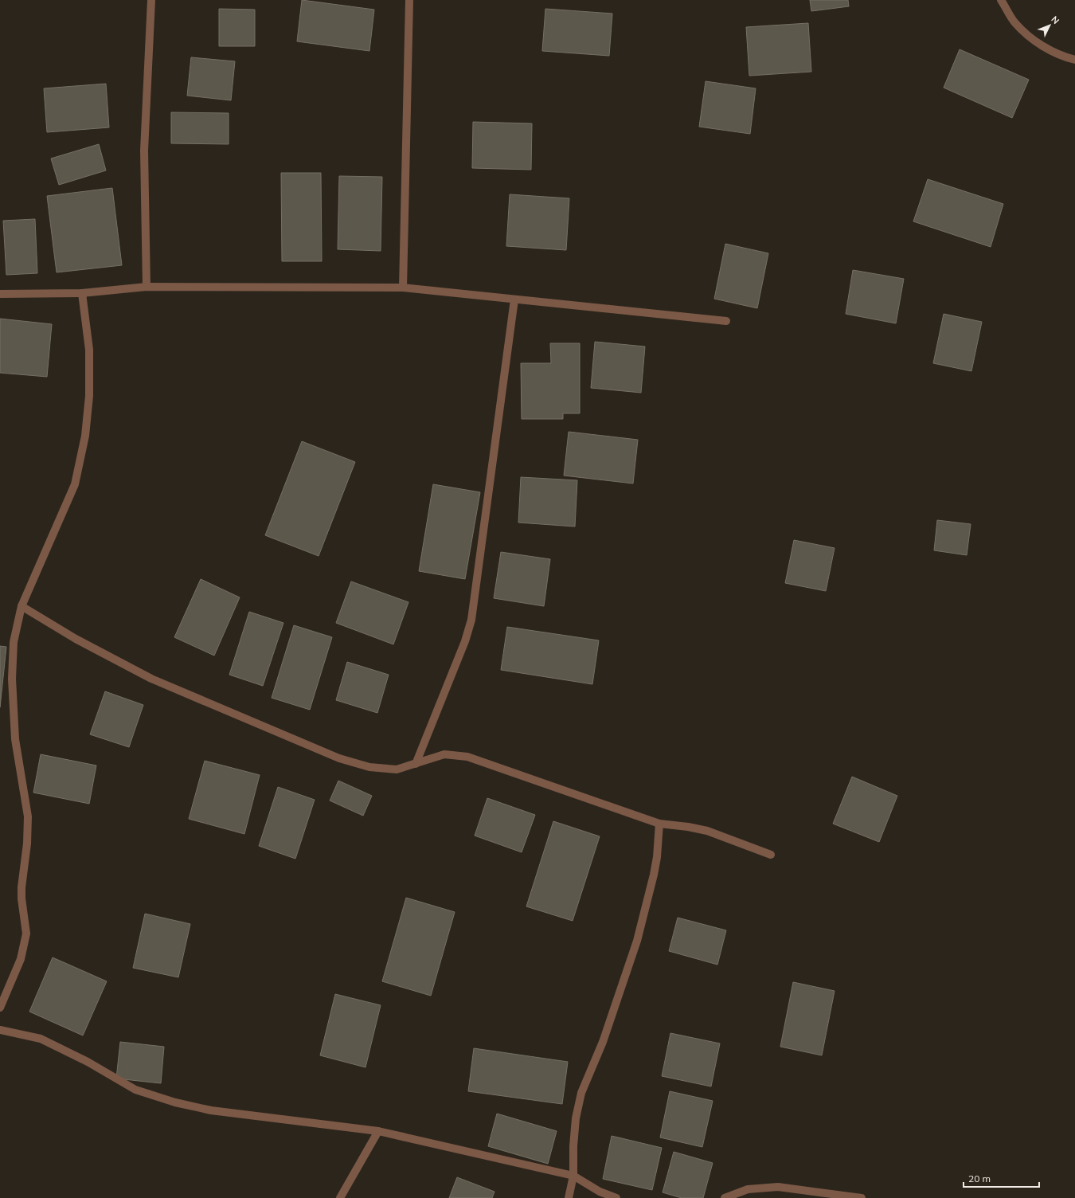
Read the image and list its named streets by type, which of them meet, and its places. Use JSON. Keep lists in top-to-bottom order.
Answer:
{
  "scale_bar": "20 m",
  "north": "top right"
}
